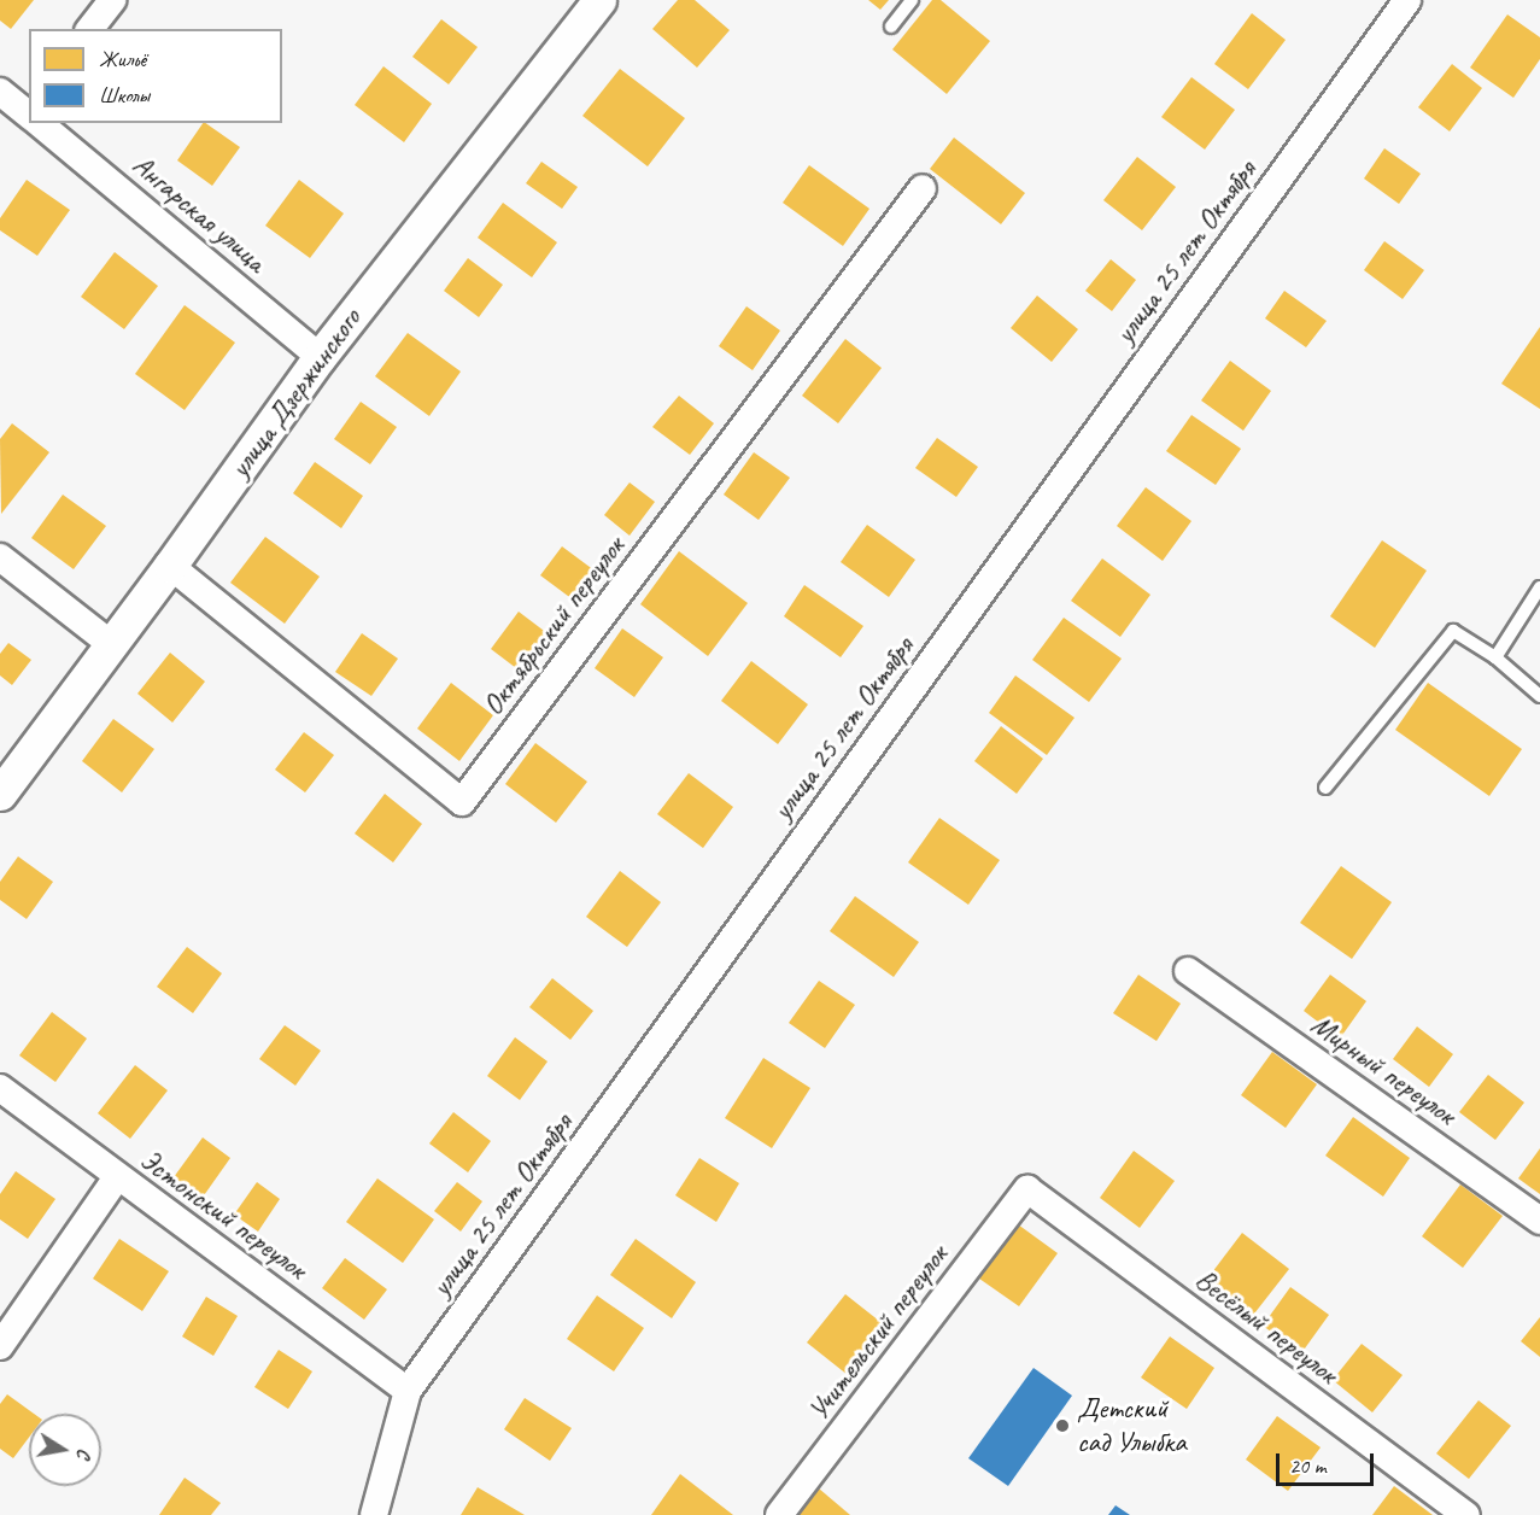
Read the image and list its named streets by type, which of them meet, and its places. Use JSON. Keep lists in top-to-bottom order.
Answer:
{
  "streets": {
    "street": [
      "Ангарская улица",
      "улица 25 лет Октября",
      "улица Дзержинского",
      "Октябрьский переулок",
      "Мирный переулок",
      "Эстонский переулок",
      "Весёлый переулок",
      "Учительский переулок"
    ]
  },
  "crossings": [
    ["Ангарская улица", "улица Дзержинского"],
    ["улица 25 лет Октября", "Эстонский переулок"],
    ["улица Дзержинского", "Октябрьский переулок"],
    ["Весёлый переулок", "Учительский переулок"]
  ],
  "places": ["Детский сад Улыбка"],
  "legend": ["Жильё", "Школы"],
  "scale_bar": "20 m",
  "north": "right"
}
